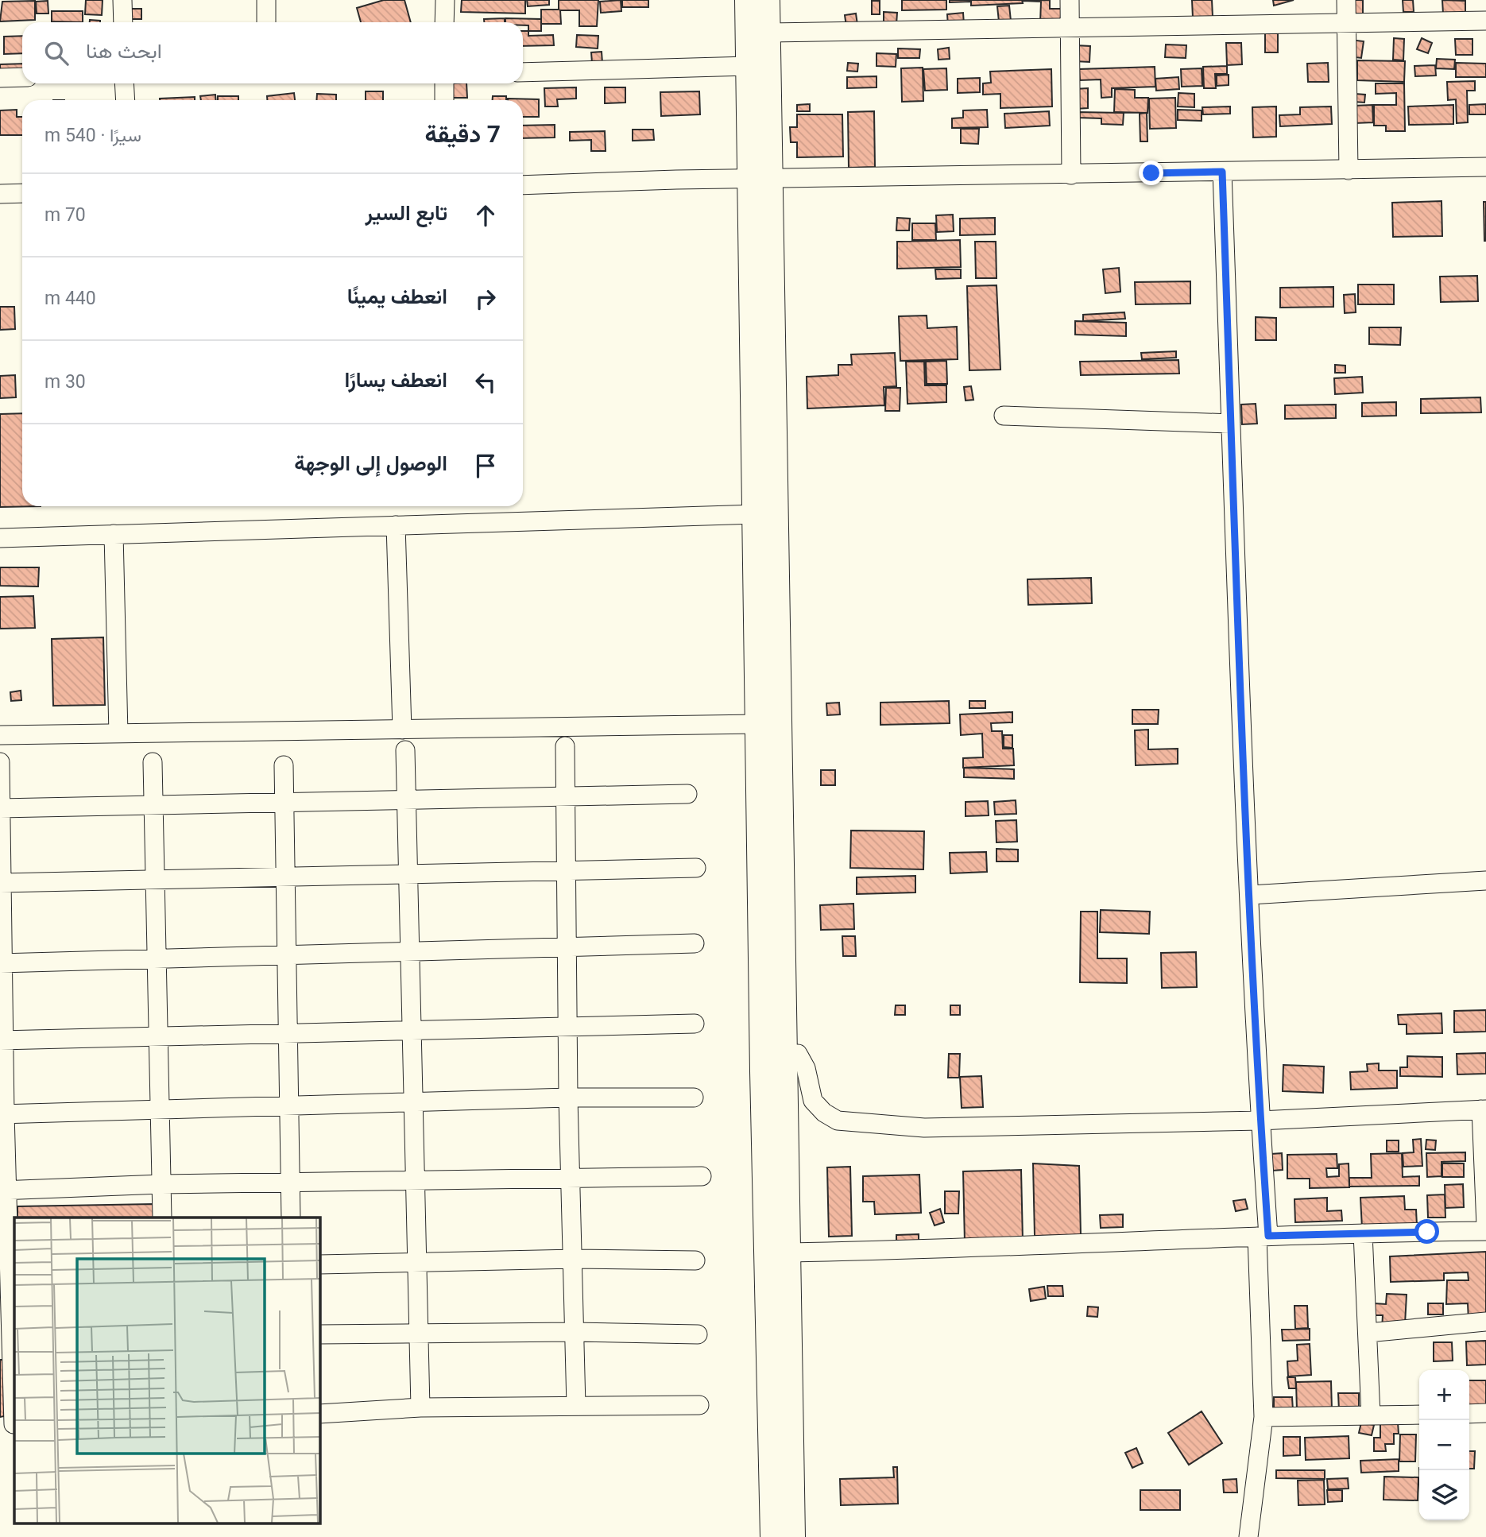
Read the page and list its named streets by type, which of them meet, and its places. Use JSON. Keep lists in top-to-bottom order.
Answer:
{
  "page": {
    "search": "ابحث هنا",
    "heading": ["7 دقيقة", "سيرًا · 540 m"],
    "list": [
      ["تابع السير", "70 m"],
      ["انعطف يمينًا", "440 m"],
      ["انعطف يسارًا", "30 m"],
      "الوصول إلى الوجهة"
    ],
    "map_buttons": ["+", "−"]
  }
}
